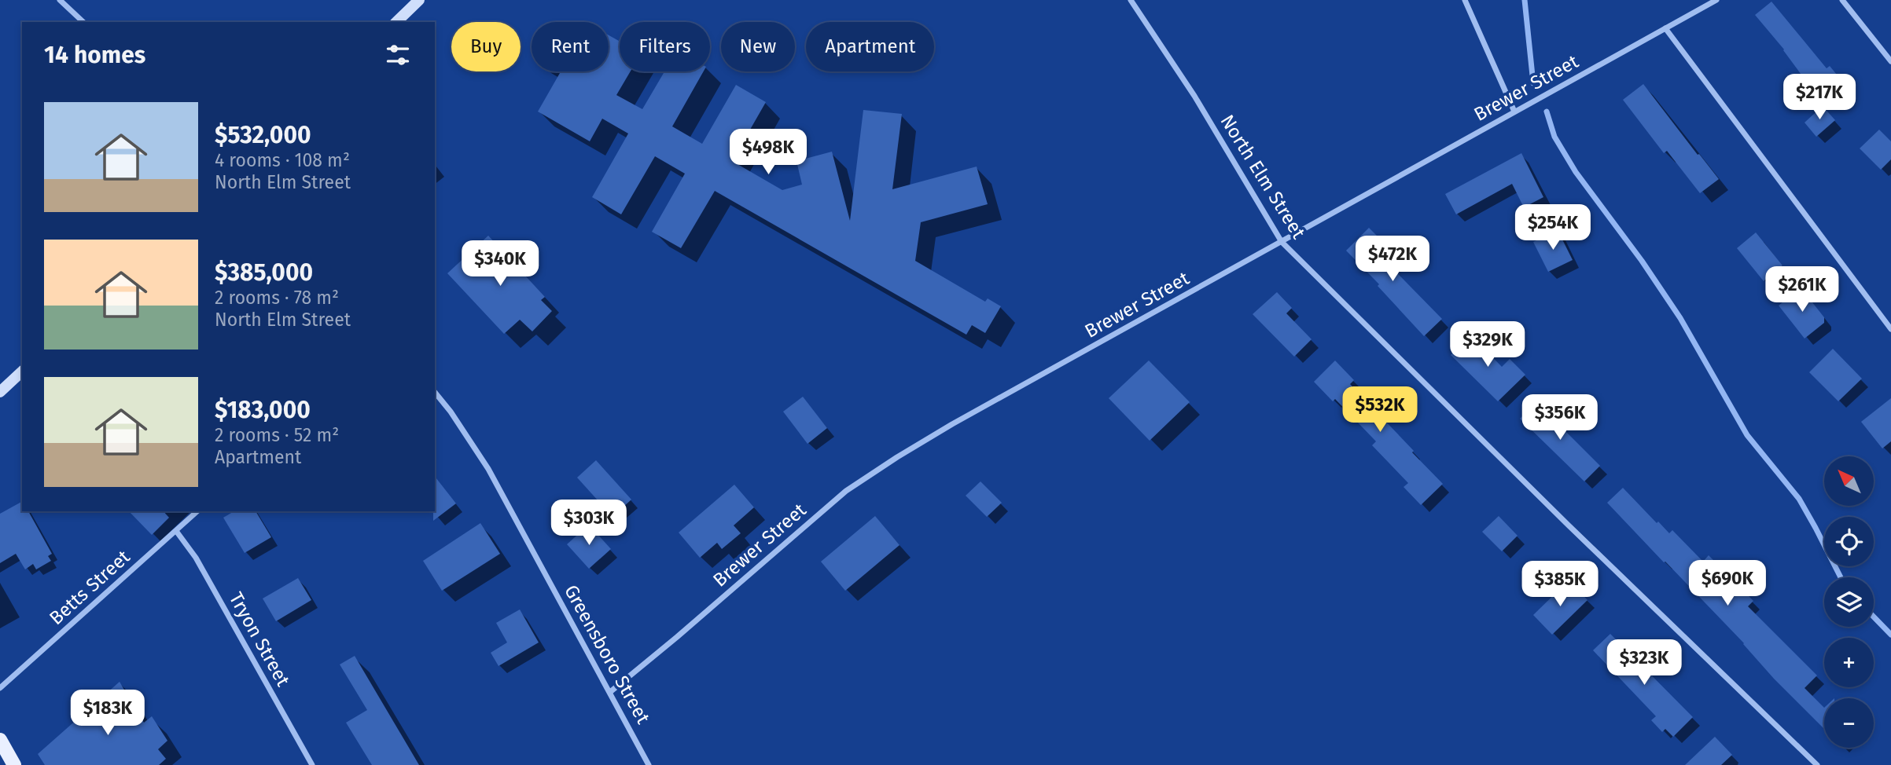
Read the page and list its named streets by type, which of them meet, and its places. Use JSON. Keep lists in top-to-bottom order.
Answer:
{
  "streets": {
    "street": [
      "Brewer Street",
      "North Elm Street",
      "Betts Street",
      "Tryon Street",
      "Greensboro Street"
    ]
  },
  "crossings": [
    ["Brewer Street", "North Elm Street"],
    ["Brewer Street", "Greensboro Street"],
    ["Betts Street", "Tryon Street"]
  ],
  "north": "top left",
  "page": {
    "chip": [
      "Buy",
      "Rent",
      "Filters",
      "New",
      "Apartment"
    ],
    "heading": "14 homes",
    "price": [
      "$217K",
      "$498K",
      "$254K",
      "$472K",
      "$340K",
      "$261K",
      "$329K",
      "$532K",
      "$356K",
      "$303K",
      "$690K",
      "$385K",
      "$323K",
      "$183K"
    ],
    "list": [
      {
        "name": "$532,000",
        "note": "4 rooms · 108 m² · North Elm Street"
      },
      {
        "name": "$385,000",
        "note": "2 rooms · 78 m² · North Elm Street"
      },
      {
        "name": "$183,000",
        "note": "2 rooms · 52 m² · Apartment"
      }
    ],
    "map_buttons": ["+", "−"]
  }
}
